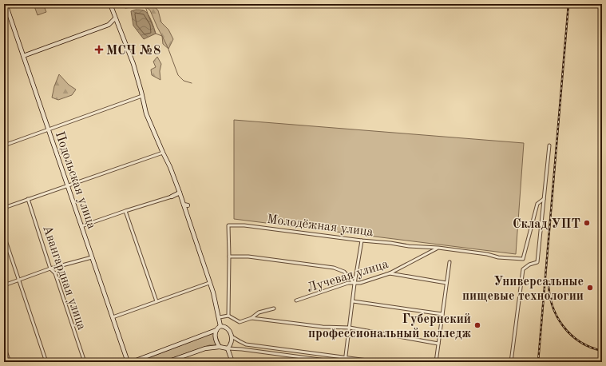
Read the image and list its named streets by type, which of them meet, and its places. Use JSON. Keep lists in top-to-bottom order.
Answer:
{
  "streets": {
    "street": [
      "Подольская улица",
      "Молодёжная улица",
      "Лучевая улица",
      "Авангардная улица"
    ]
  },
  "crossings": [
    ["Молодёжная улица", "Лучевая улица"]
  ],
  "places": {
    "health": ["МСЧ №8"],
    "other": ["Склад УПТ", "Универсальные пищевые технологии", "Губернский профессиональный колледж"]
  }
}
